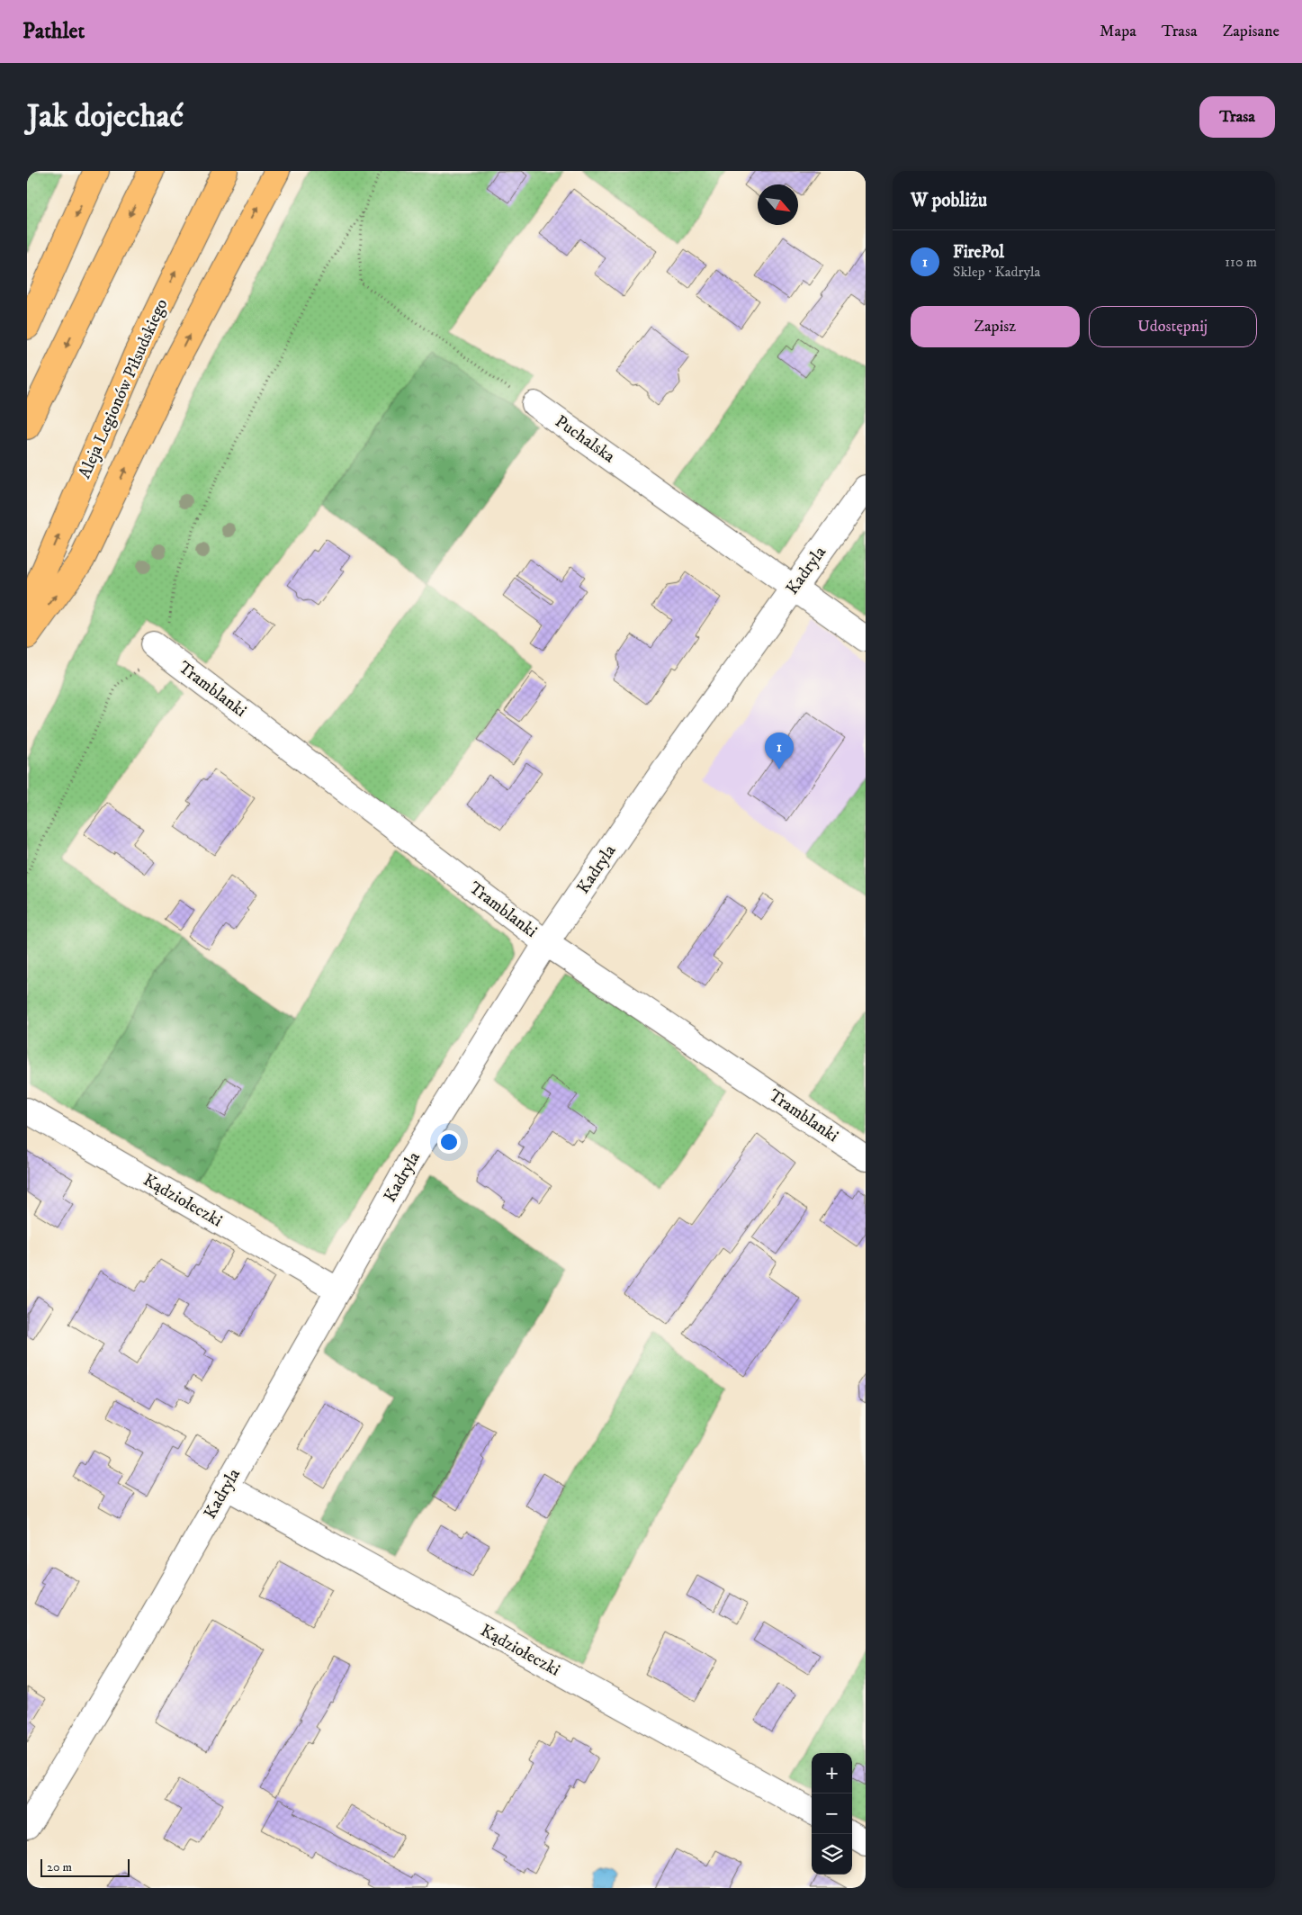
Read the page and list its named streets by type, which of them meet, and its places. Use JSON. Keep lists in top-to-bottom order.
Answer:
{
  "streets": {
    "highway": ["Aleja Legionów Piłsudskiego"],
    "street": [
      "Puchalska",
      "Kadryla",
      "Tramblanki",
      "Kądziołeczki"
    ]
  },
  "crossings": [
    ["Puchalska", "Kadryla"],
    ["Kadryla", "Tramblanki"],
    ["Kadryla", "Kądziołeczki"]
  ],
  "scale_bar": "20 m",
  "north": "bottom right",
  "page": {
    "header": "Pathlet",
    "nav": ["Mapa", "Trasa", "Zapisane"],
    "buttons": [
      "Trasa",
      ["Zapisz", "Udostępnij"]
    ],
    "title": "Jak dojechać",
    "heading": "W pobliżu",
    "list": [
      {
        "mark": "1",
        "name": "FirePol",
        "note": "Sklep · Kadryla",
        "value": "110 m"
      }
    ],
    "pins": "1",
    "map_buttons": ["+", "−"],
    "scale": "20 m"
  }
}
